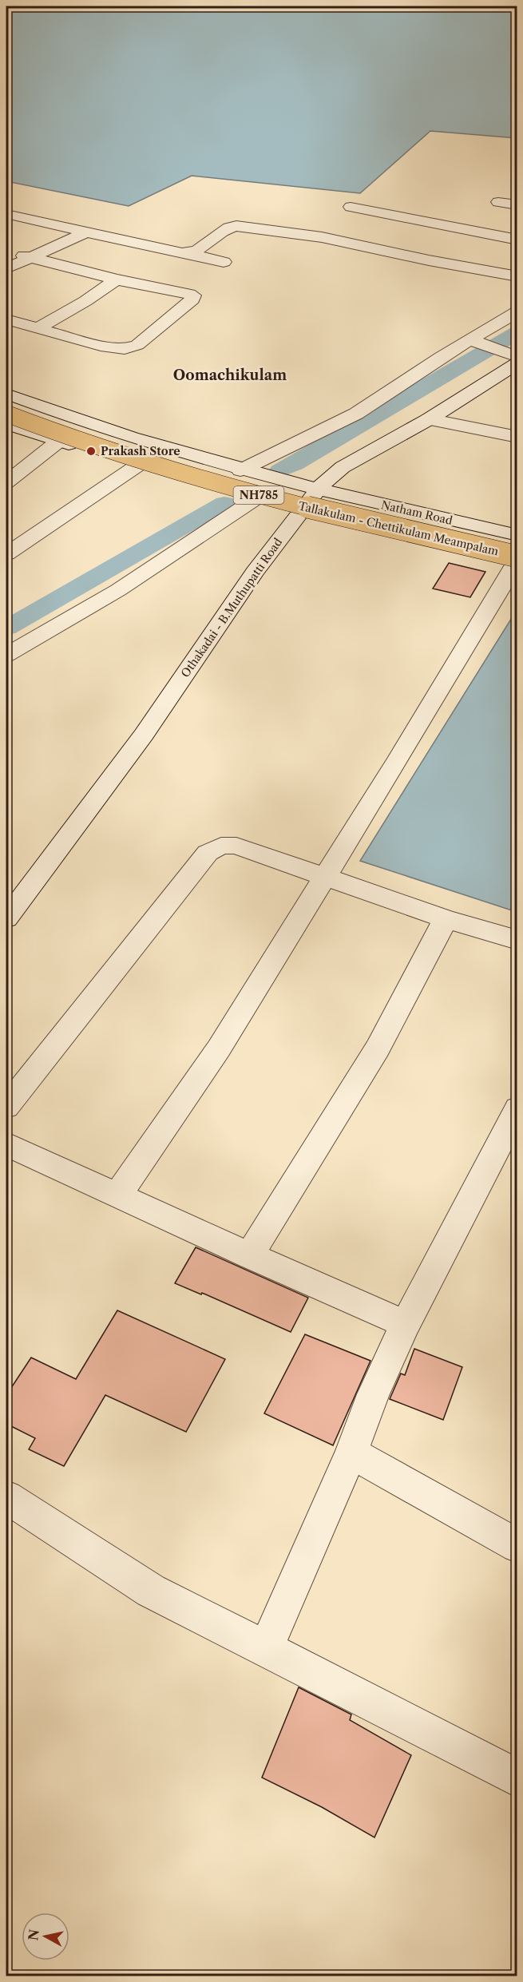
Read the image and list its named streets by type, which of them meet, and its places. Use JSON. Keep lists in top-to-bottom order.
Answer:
{
  "streets": {
    "highway": ["NH785", "Tallakulam - Chettikulam Meampalam"],
    "street": ["Natham Road", "Othakadai - B.Muthupatti Road"]
  },
  "crossings": [
    ["Natham Road", "Tallakulam - Chettikulam Meampalam"],
    ["Natham Road", "Othakadai - B.Muthupatti Road"]
  ],
  "districts": ["Oomachikulam"],
  "places": ["Prakash Store"],
  "north": "left"
}
